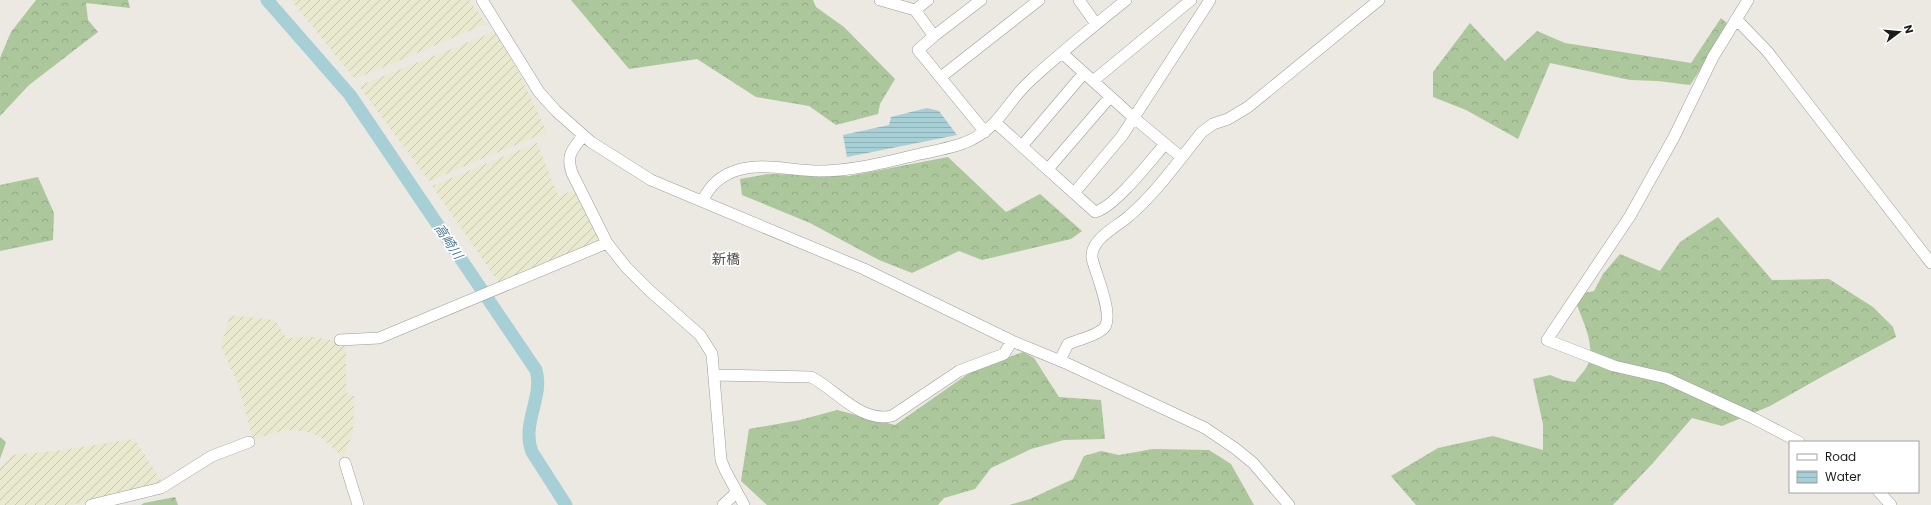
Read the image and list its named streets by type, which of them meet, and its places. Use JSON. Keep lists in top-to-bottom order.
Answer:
{
  "districts": ["新橋"],
  "water": ["高崎川"],
  "legend": ["Road", "Water"],
  "north": "right"
}
